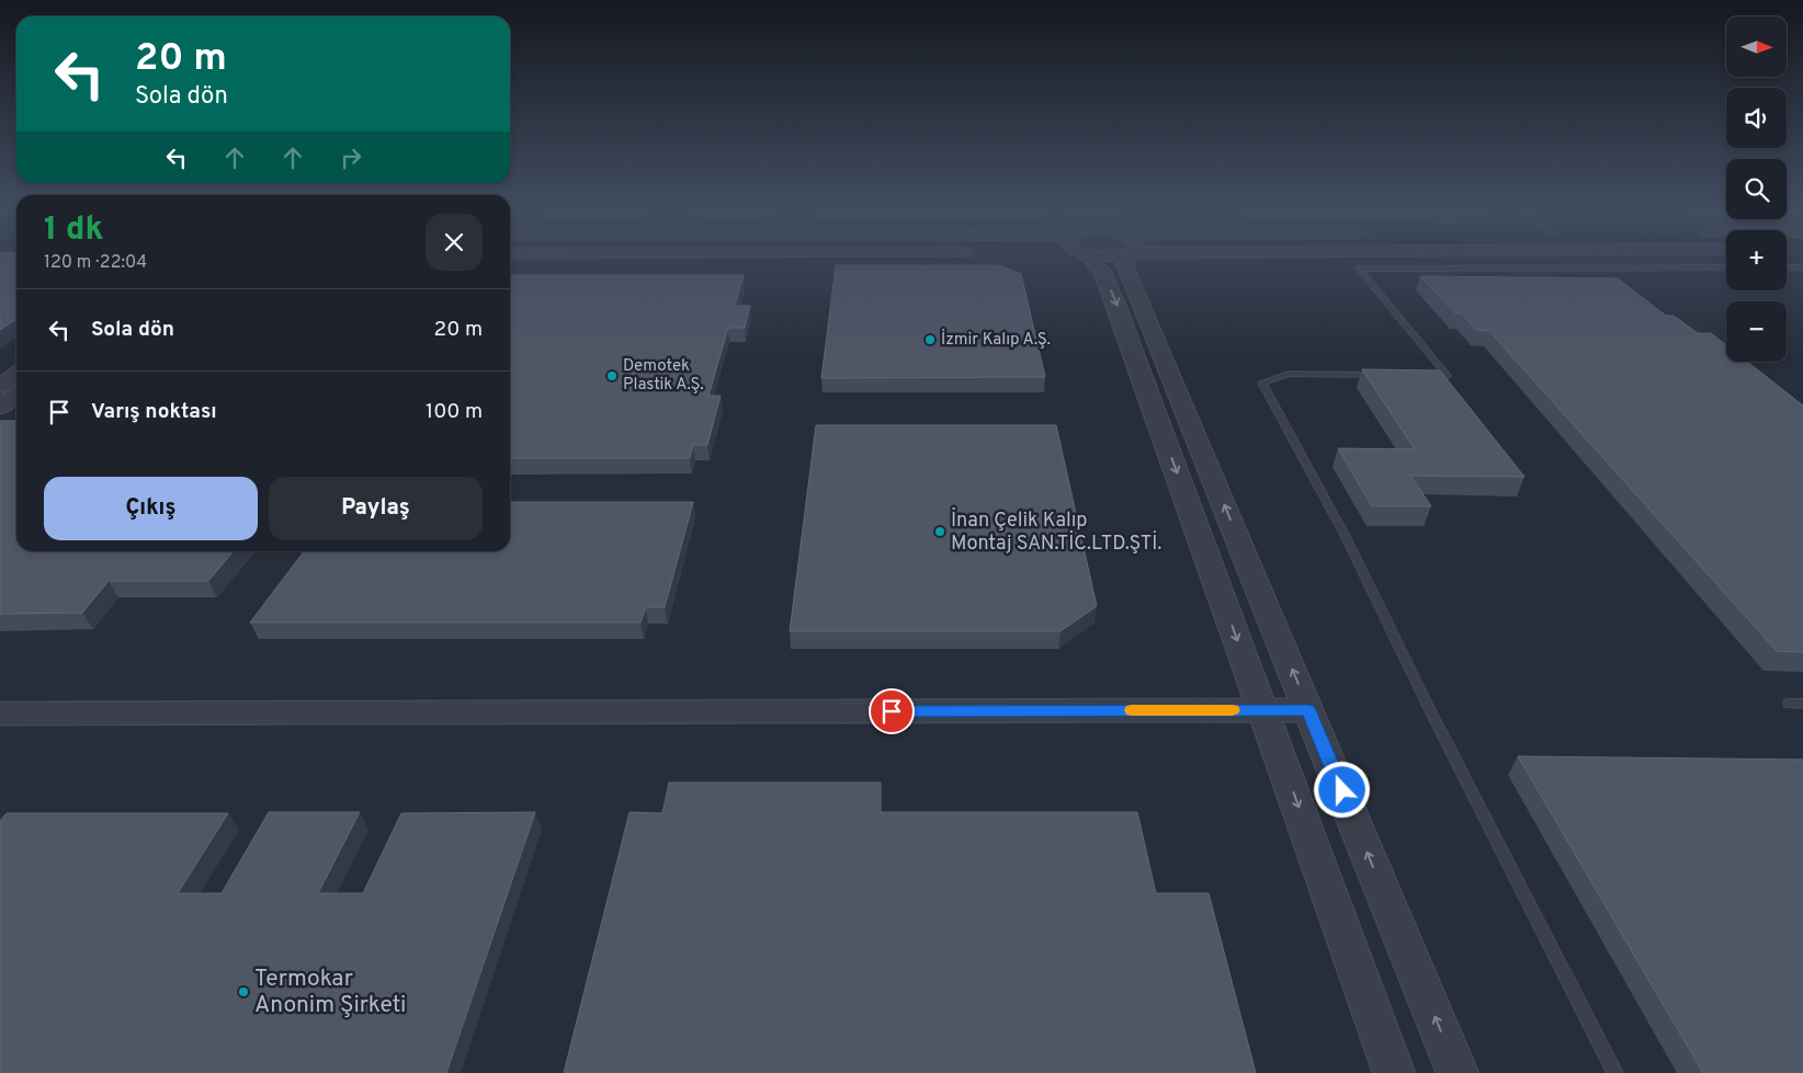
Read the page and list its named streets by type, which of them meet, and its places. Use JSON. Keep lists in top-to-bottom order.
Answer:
{
  "places": [
    "İzmir Kalıp A.Ş.",
    "Demotek Plastik A.Ş.",
    "İnan Çelik Kalıp Montaj SAN.TİC.LTD.ŞTİ.",
    "Termokar Anonim Şirketi"
  ],
  "north": "right",
  "page": {
    "map_buttons": ["+", "−"],
    "turn": ["20 m", "Sola dön"],
    "heading": ["1 dk", "120 m · 22:04"],
    "list": [
      {
        "name": "Sola dön",
        "value": "20 m"
      },
      {
        "name": "Varış noktası",
        "value": "100 m"
      }
    ],
    "buttons": ["Çıkış", "Paylaş"]
  }
}
